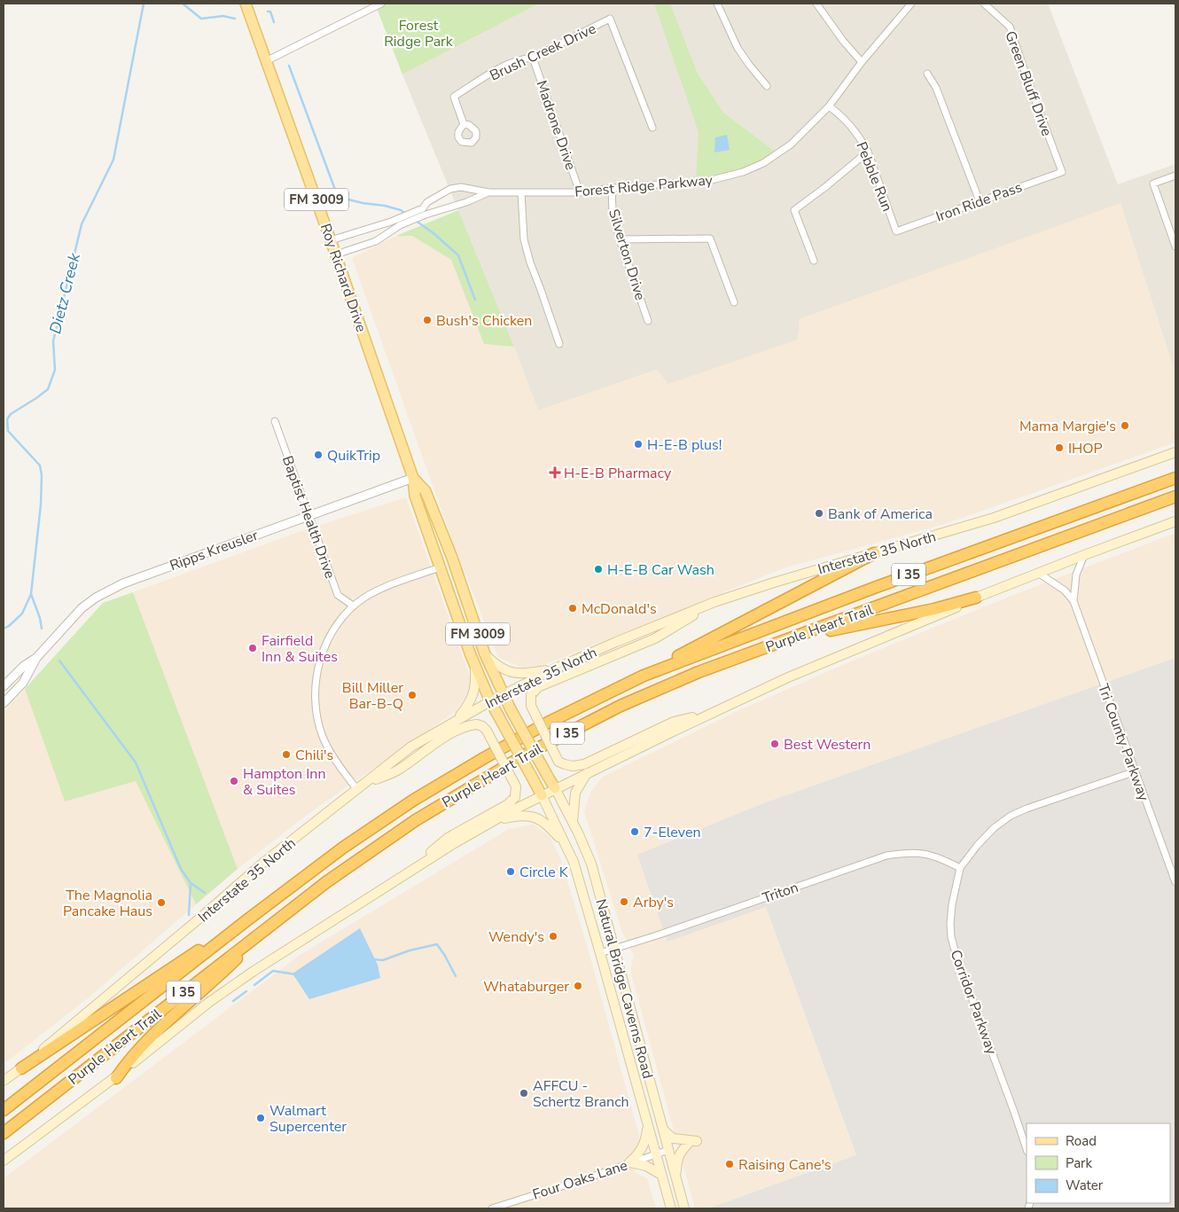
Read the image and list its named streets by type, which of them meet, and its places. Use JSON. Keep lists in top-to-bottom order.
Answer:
{
  "streets": {
    "highway": ["I 35", "Purple Heart Trail"],
    "main road": [
      "FM 3009",
      "Roy Richard Drive",
      "Interstate 35 North",
      "Natural Bridge Caverns Road"
    ],
    "street": [
      "Brush Creek Drive",
      "Green Bluff Drive",
      "Madrone Drive",
      "Pebble Run",
      "Forest Ridge Parkway",
      "Iron Ride Pass",
      "Silverton Drive",
      "Baptist Health Drive",
      "Ripps Kreusler",
      "Tri County Parkway",
      "Triton",
      "Corridor Parkway",
      "Four Oaks Lane"
    ]
  },
  "crossings": [
    ["Brush Creek Drive", "Madrone Drive"],
    ["Green Bluff Drive", "Iron Ride Pass"],
    ["Madrone Drive", "Forest Ridge Parkway"],
    ["Pebble Run", "Forest Ridge Parkway"],
    ["Pebble Run", "Iron Ride Pass"],
    ["Forest Ridge Parkway", "Silverton Drive"],
    ["Forest Ridge Parkway", "Roy Richard Drive"],
    ["FM 3009", "Roy Richard Drive"],
    ["FM 3009", "Interstate 35 North"],
    ["FM 3009", "Natural Bridge Caverns Road"],
    ["Roy Richard Drive", "Ripps Kreusler"],
    ["Roy Richard Drive", "Interstate 35 North"],
    ["Roy Richard Drive", "Natural Bridge Caverns Road"],
    ["Baptist Health Drive", "Ripps Kreusler"],
    ["Interstate 35 North", "Natural Bridge Caverns Road"],
    ["Tri County Parkway", "Corridor Parkway"],
    ["Triton", "Natural Bridge Caverns Road"],
    ["Triton", "Corridor Parkway"],
    ["Natural Bridge Caverns Road", "Four Oaks Lane"]
  ],
  "water": ["Dietz Creek"],
  "parks": ["Forest Ridge Park"],
  "places": {
    "other": [
      "Bush's Chicken",
      "Mama Margie's",
      "H-E-B plus!",
      "IHOP",
      "QuikTrip",
      "Bank of America",
      "H-E-B Car Wash",
      "McDonald's",
      "Fairfield Inn & Suites",
      "Bill Miller Bar-B-Q",
      "Best Western",
      "Chili's",
      "Hampton Inn & Suites",
      "7-Eleven",
      "Circle K",
      "Arby's",
      "The Magnolia Pancake Haus",
      "Wendy's",
      "Whataburger",
      "AFFCU - Schertz Branch",
      "Walmart Supercenter",
      "Raising Cane's"
    ],
    "health": ["H-E-B Pharmacy"]
  },
  "legend": ["Road", "Park", "Water"]
}
